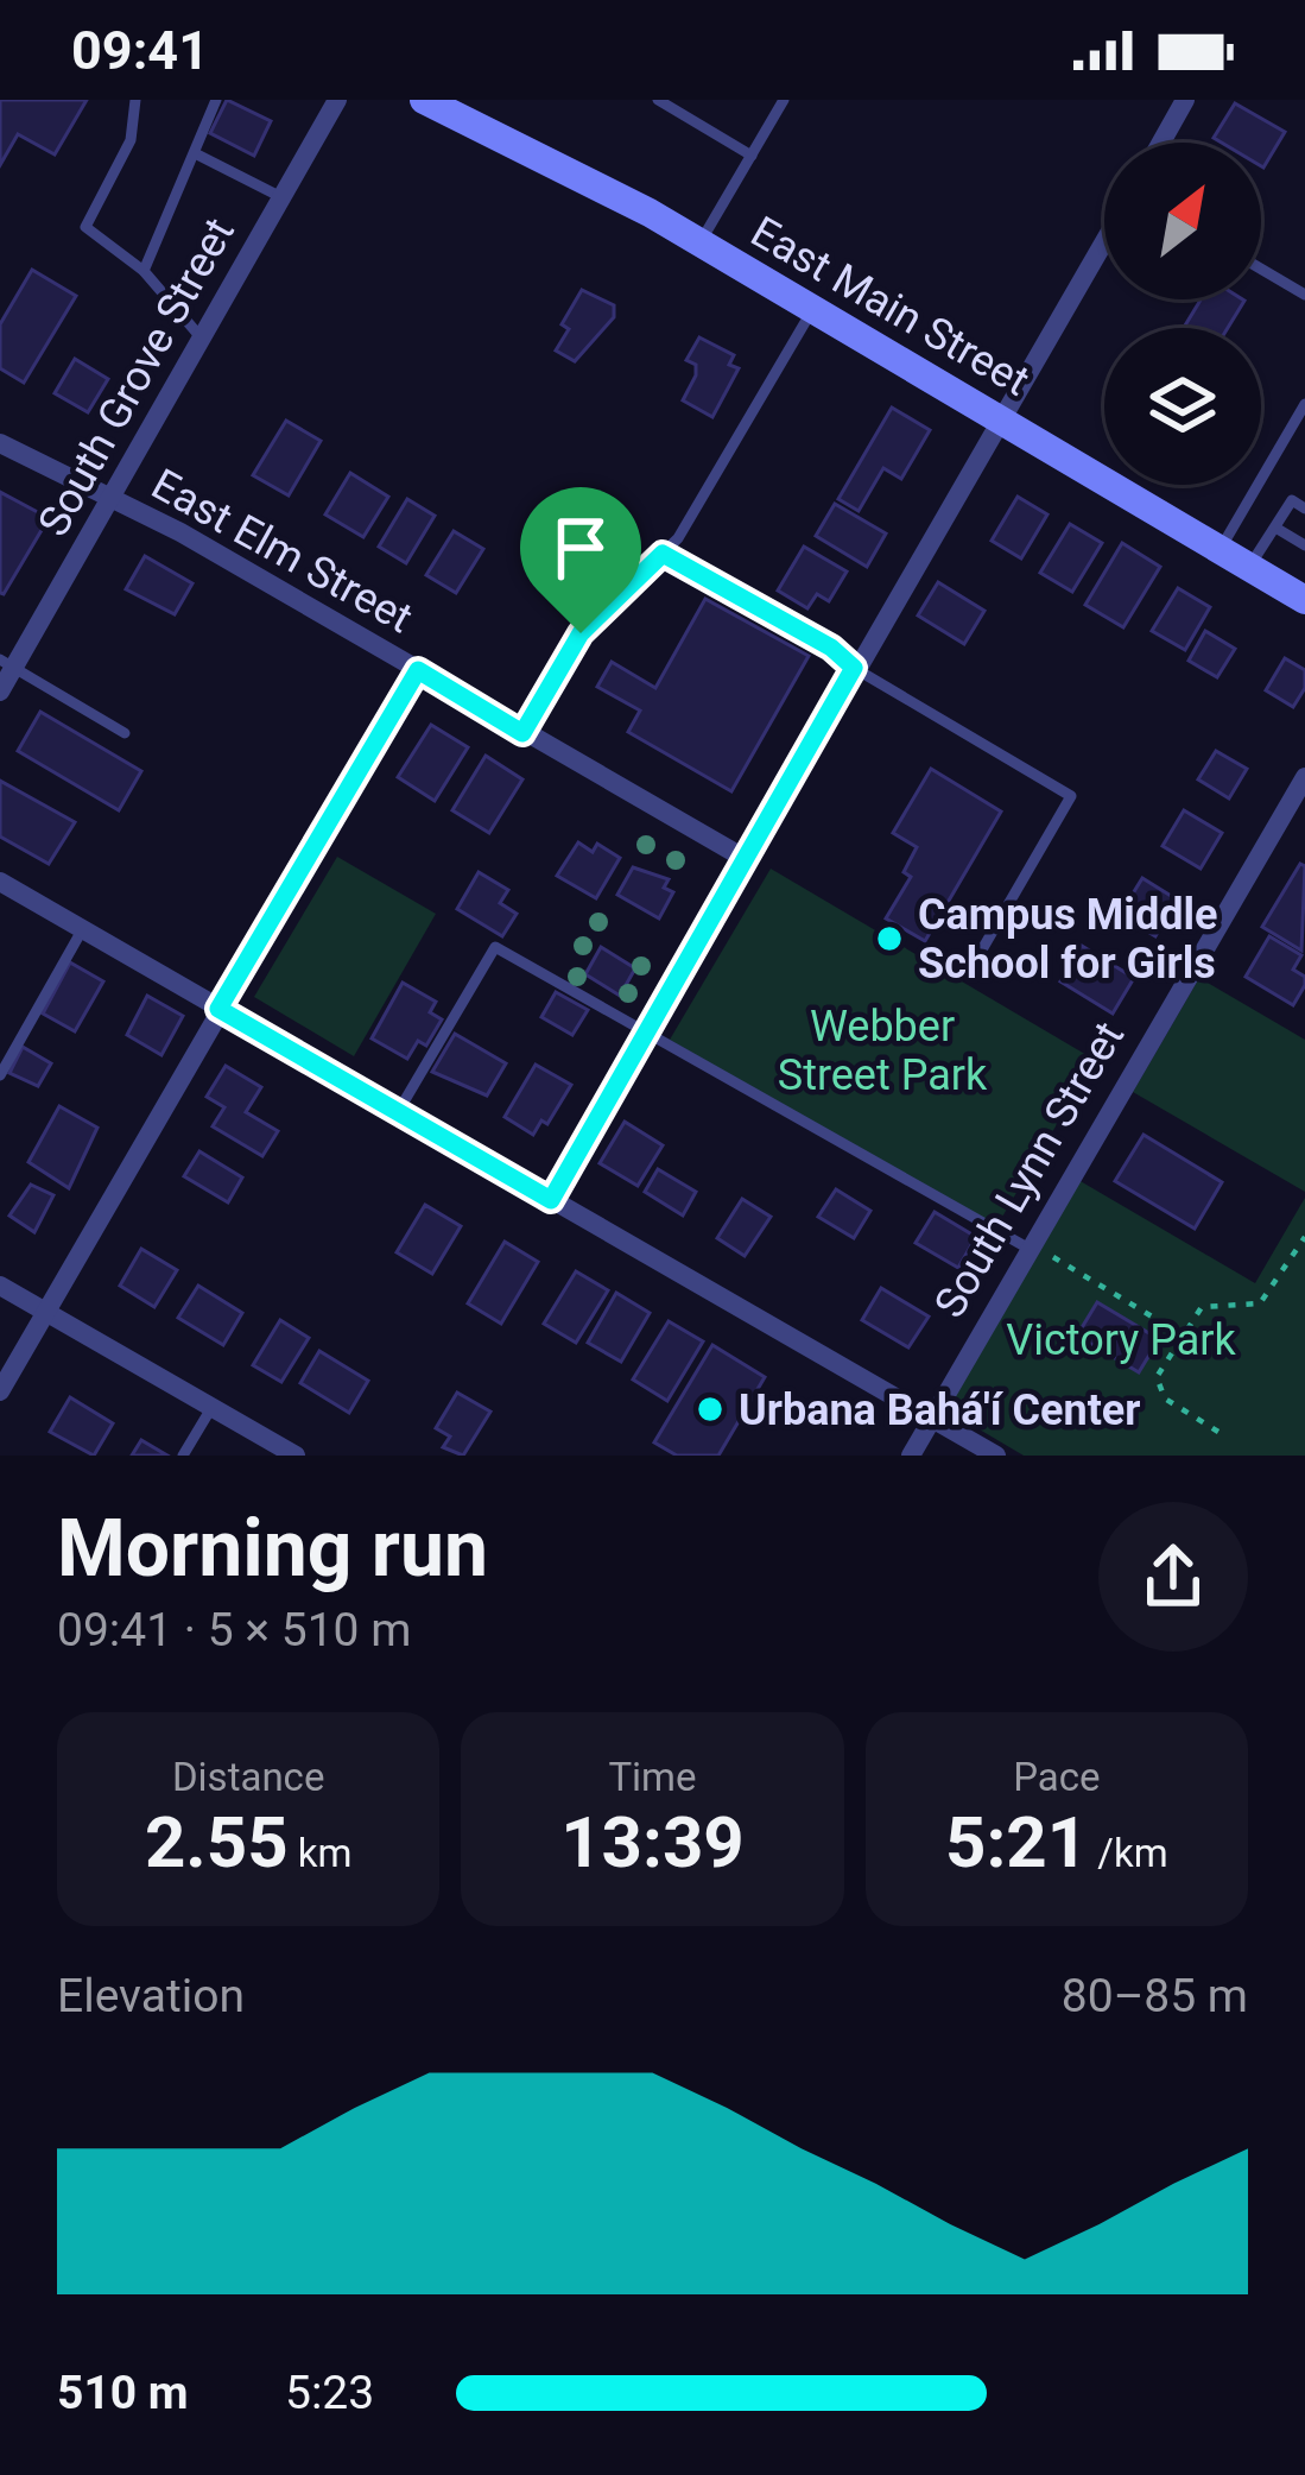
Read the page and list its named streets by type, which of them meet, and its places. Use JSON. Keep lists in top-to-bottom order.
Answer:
{
  "streets": {
    "main road": ["East Main Street"],
    "street": ["South Grove Street", "East Elm Street", "South Lynn Street"]
  },
  "crossings": [
    ["South Grove Street", "East Elm Street"]
  ],
  "parks": ["Webber Street Park", "Victory Park"],
  "places": ["Campus Middle School for Girls", "Urbana Bahá'í Center"],
  "north": "top right",
  "page": {
    "status": "09:41",
    "heading": ["Morning run", "09:41 · 5 × 510 m"],
    "stats": [
      ["Distance", "2.55 km"],
      ["Time", "13:39"],
      ["Pace", "5:21 /km"]
    ],
    "chart": ["Elevation", "80–85 m"],
    "list": [
      {
        "name": "510 m",
        "note": "5:23"
      }
    ]
  }
}
